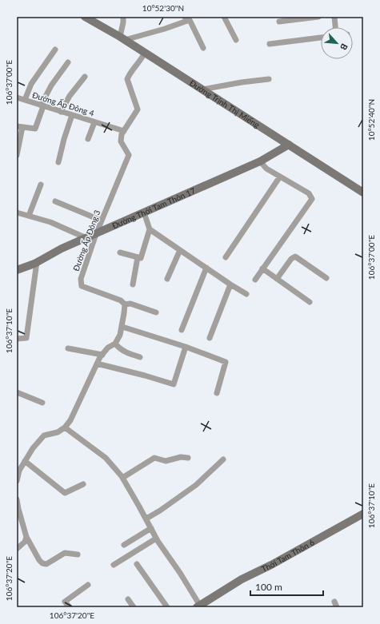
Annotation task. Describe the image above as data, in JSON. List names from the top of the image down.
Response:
{
  "streets": {
    "street": [
      "Đường Ấp Đông 4",
      "Đường Trịnh Thị Miếng",
      "Đường Thới Tam Thôn 17",
      "Đường Ấp Đông 3",
      "Thới Tam Thôn 6"
    ]
  },
  "crossings": [
    ["Đường Ấp Đông 4", "Đường Ấp Đông 3"],
    ["Đường Trịnh Thị Miếng", "Đường Thới Tam Thôn 17"],
    ["Đường Trịnh Thị Miếng", "Đường Ấp Đông 3"],
    ["Đường Thới Tam Thôn 17", "Đường Ấp Đông 3"]
  ],
  "scale_bar": "100 m",
  "north": "bottom right",
  "coordinates": [
    "10°52'30\"N",
    "106°37'00\"E",
    "10°52'40\"N",
    "106°37'10\"E",
    "106°37'20\"E"
  ]
}
